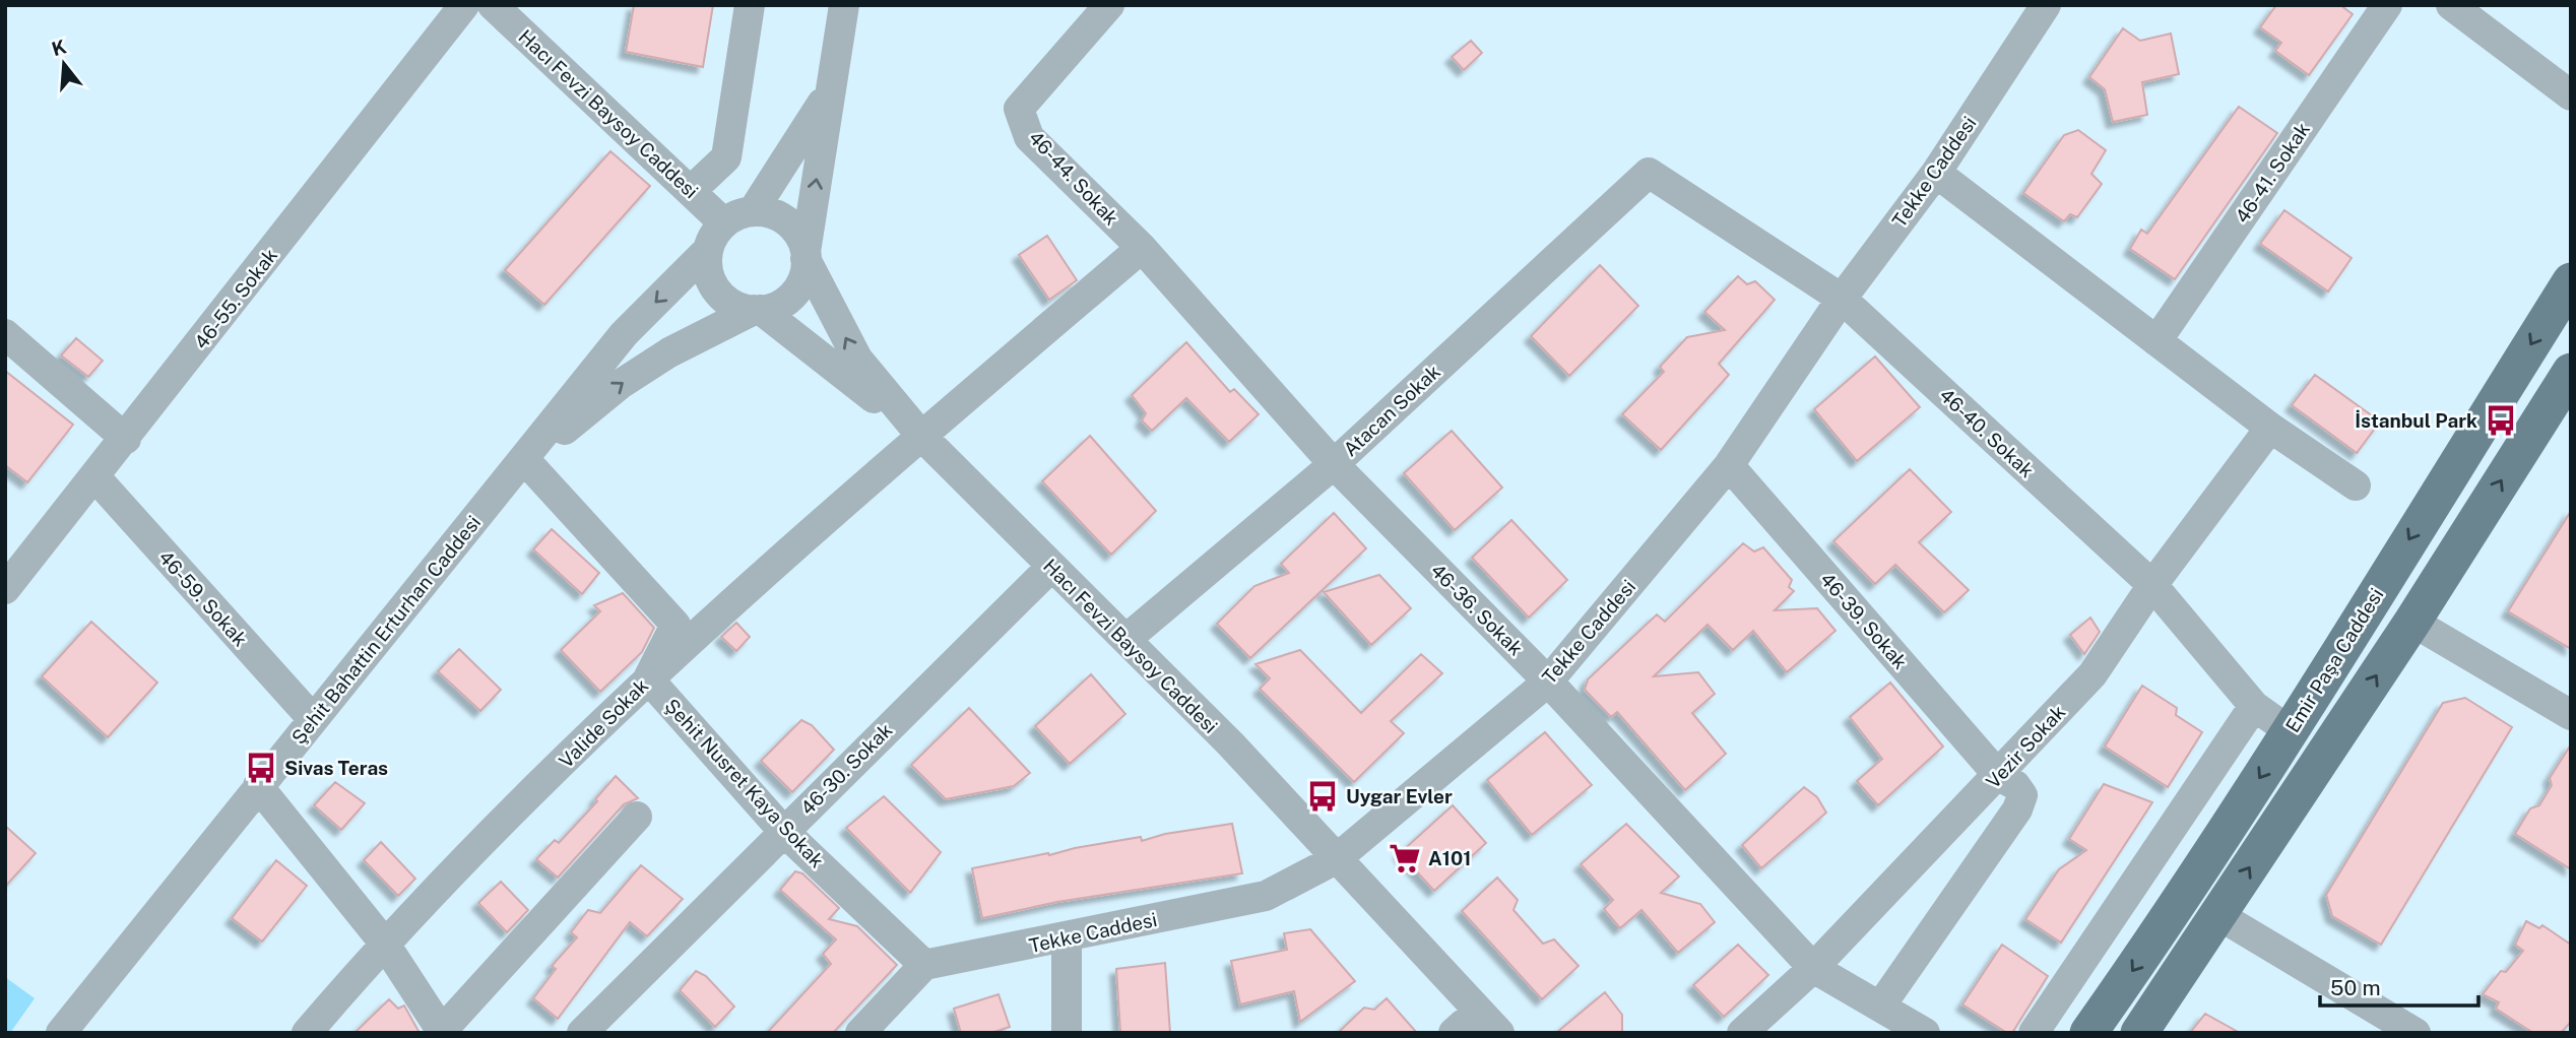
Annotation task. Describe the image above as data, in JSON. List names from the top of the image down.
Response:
{
  "streets": {
    "main road": ["Emir Paşa Caddesi"],
    "street": [
      "Hacı Fevzi Baysoy Caddesi",
      "Tekke Caddesi",
      "46-41. Sokak",
      "46-44. Sokak",
      "46-55. Sokak",
      "Atacan Sokak",
      "46-40. Sokak",
      "46-59. Sokak",
      "46-36. Sokak",
      "46-39. Sokak",
      "Şehit Bahattin Erturhan Caddesi",
      "Valide Sokak",
      "Vezir Sokak",
      "46-30. Sokak",
      "Şehit Nusret Kaya Sokak"
    ]
  },
  "crossings": [
    ["Hacı Fevzi Baysoy Caddesi", "Tekke Caddesi"],
    ["Hacı Fevzi Baysoy Caddesi", "Atacan Sokak"],
    ["Hacı Fevzi Baysoy Caddesi", "Şehit Bahattin Erturhan Caddesi"],
    ["Hacı Fevzi Baysoy Caddesi", "Valide Sokak"],
    ["Hacı Fevzi Baysoy Caddesi", "46-30. Sokak"],
    ["Tekke Caddesi", "46-40. Sokak"],
    ["Tekke Caddesi", "46-36. Sokak"],
    ["Tekke Caddesi", "46-39. Sokak"],
    ["Tekke Caddesi", "Şehit Nusret Kaya Sokak"],
    ["46-44. Sokak", "46-36. Sokak"],
    ["46-44. Sokak", "Valide Sokak"],
    ["46-55. Sokak", "46-59. Sokak"],
    ["Atacan Sokak", "46-40. Sokak"],
    ["Atacan Sokak", "46-36. Sokak"],
    ["46-40. Sokak", "Emir Paşa Caddesi"],
    ["46-40. Sokak", "Vezir Sokak"],
    ["46-59. Sokak", "Şehit Bahattin Erturhan Caddesi"],
    ["46-36. Sokak", "46-39. Sokak"],
    ["46-36. Sokak", "Valide Sokak"],
    ["46-36. Sokak", "Vezir Sokak"],
    ["46-39. Sokak", "Vezir Sokak"],
    ["Valide Sokak", "Şehit Nusret Kaya Sokak"],
    ["46-30. Sokak", "Şehit Nusret Kaya Sokak"]
  ],
  "places": {
    "bus stop": ["İstanbul Park", "Sivas Teras", "Uygar Evler"],
    "supermarket": ["A101"]
  },
  "scale_bar": "50 m",
  "north": "top"
}
